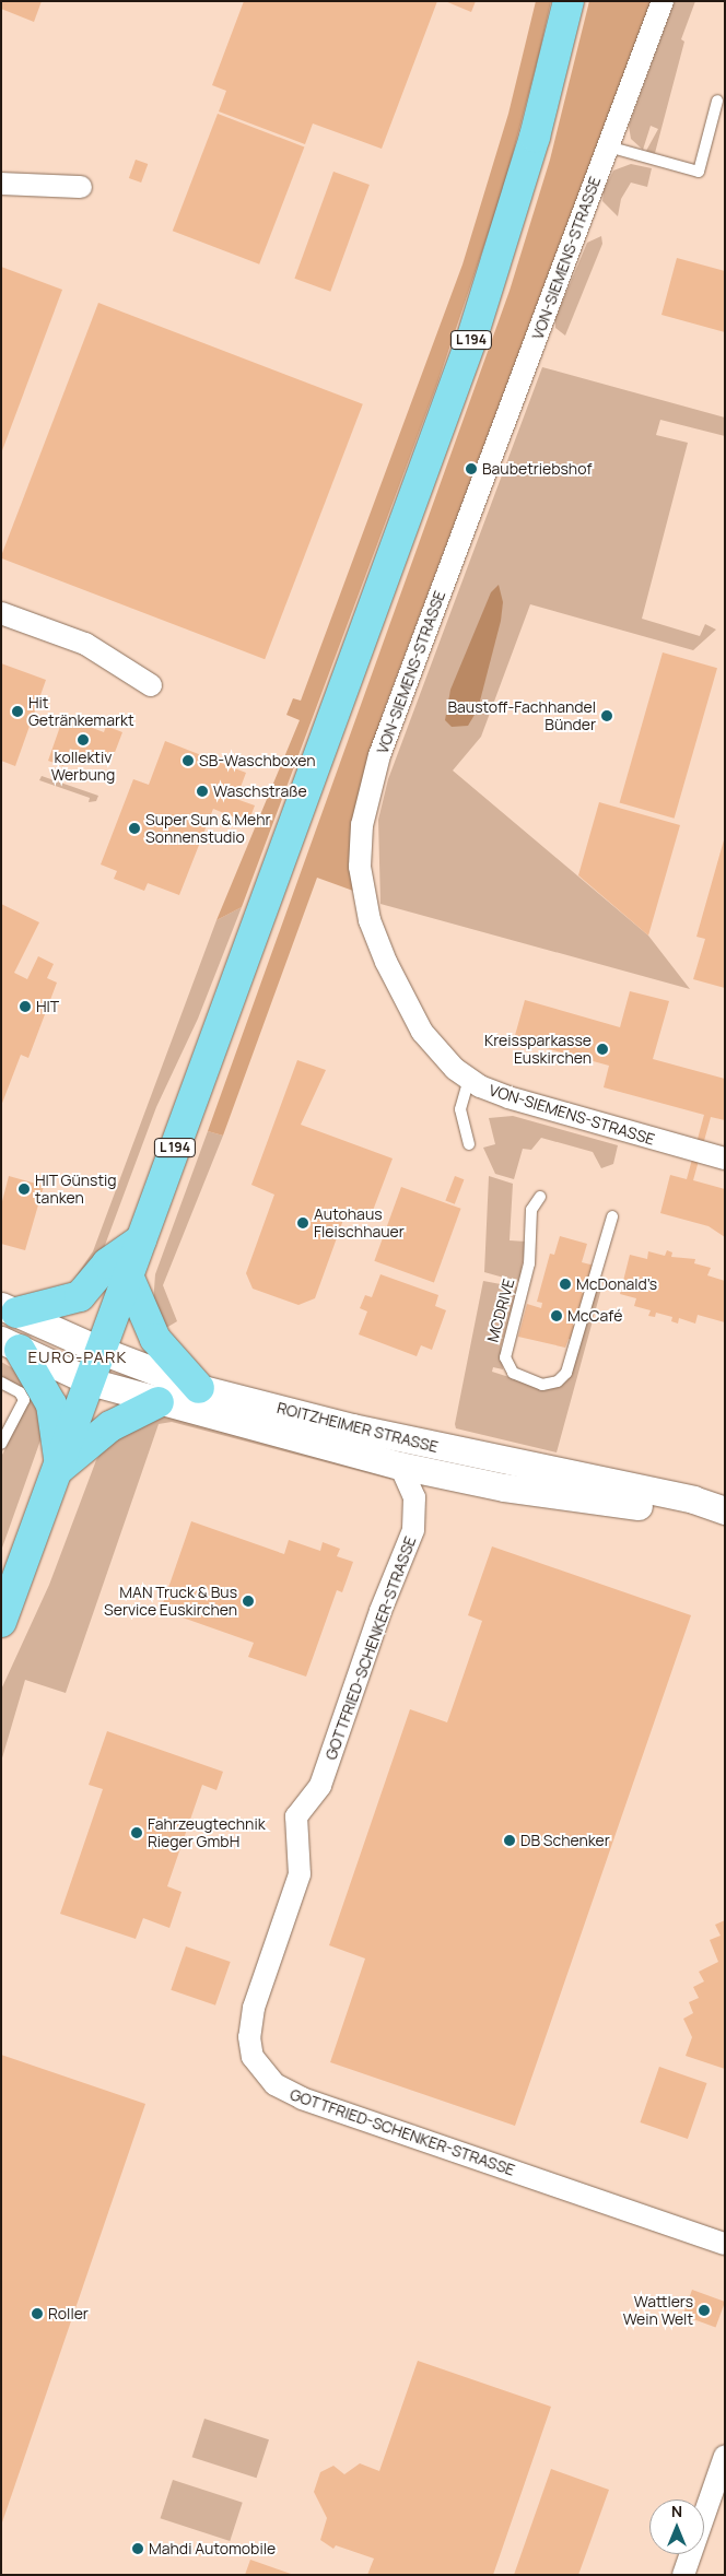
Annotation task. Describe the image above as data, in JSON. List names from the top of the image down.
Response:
{
  "streets": {
    "main road": ["L 194"],
    "street": ["VON-SIEMENS-STRASSE", "ROITZHEIMER STRASSE", "GOTTFRIED-SCHENKER-STRASSE"],
    "lane": ["MCDRIVE"]
  },
  "crossings": [
    ["L 194", "ROITZHEIMER STRASSE"],
    ["ROITZHEIMER STRASSE", "GOTTFRIED-SCHENKER-STRASSE"]
  ],
  "districts": ["EURO-PARK"],
  "places": [
    "Baubetriebshof",
    "Hit Getränkemarkt",
    "Baustoff-Fachhandel Bünder",
    "kollektiv Werbung",
    "SB-Waschboxen",
    "Waschstraße",
    "Super Sun & Mehr Sonnenstudio",
    "HIT",
    "Kreissparkasse Euskirchen",
    "HIT Günstig tanken",
    "Autohaus Fleischhauer",
    "McDonald’s",
    "McCafé",
    "MAN Truck & Bus Service Euskirchen",
    "Fahrzeugtechnik Rieger GmbH",
    "DB Schenker",
    "Wattlers Wein Welt",
    "Roller",
    "Mahdi Automobile"
  ],
  "north": "top"
}
